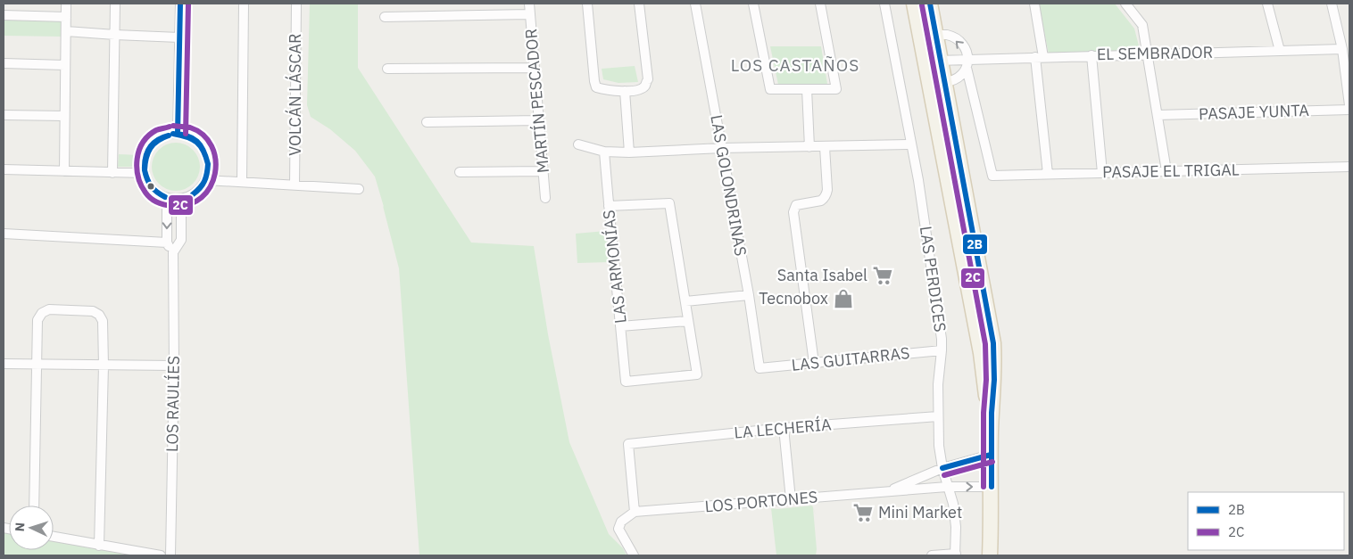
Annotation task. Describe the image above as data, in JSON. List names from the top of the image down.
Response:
{
  "streets": {
    "street": [
      "EL SEMBRADOR",
      "VOLCÁN LÁSCAR",
      "MARTÍN PESCADOR",
      "PASAJE YUNTA",
      "PASAJE EL TRIGAL",
      "LAS GOLONDRINAS",
      "LAS ARMONÍAS",
      "LAS PERDICES",
      "LAS GUITARRAS",
      "LOS RAULÍES",
      "LA LECHERÍA",
      "LOS PORTONES"
    ]
  },
  "crossings": [
    ["EL SEMBRADOR", "PASAJE EL TRIGAL"],
    ["LAS GOLONDRINAS", "LAS GUITARRAS"],
    ["LAS PERDICES", "LAS GUITARRAS"],
    ["LAS PERDICES", "LA LECHERÍA"],
    ["LAS PERDICES", "LOS PORTONES"],
    ["LA LECHERÍA", "LOS PORTONES"]
  ],
  "districts": ["LOS CASTAÑOS"],
  "places": {
    "supermarket": ["Santa Isabel", "Mini Market"],
    "shop": ["Tecnobox"]
  },
  "lines": ["transit line 2B", "transit line 2C"],
  "legend": ["2B", "2C"],
  "north": "left"
}
